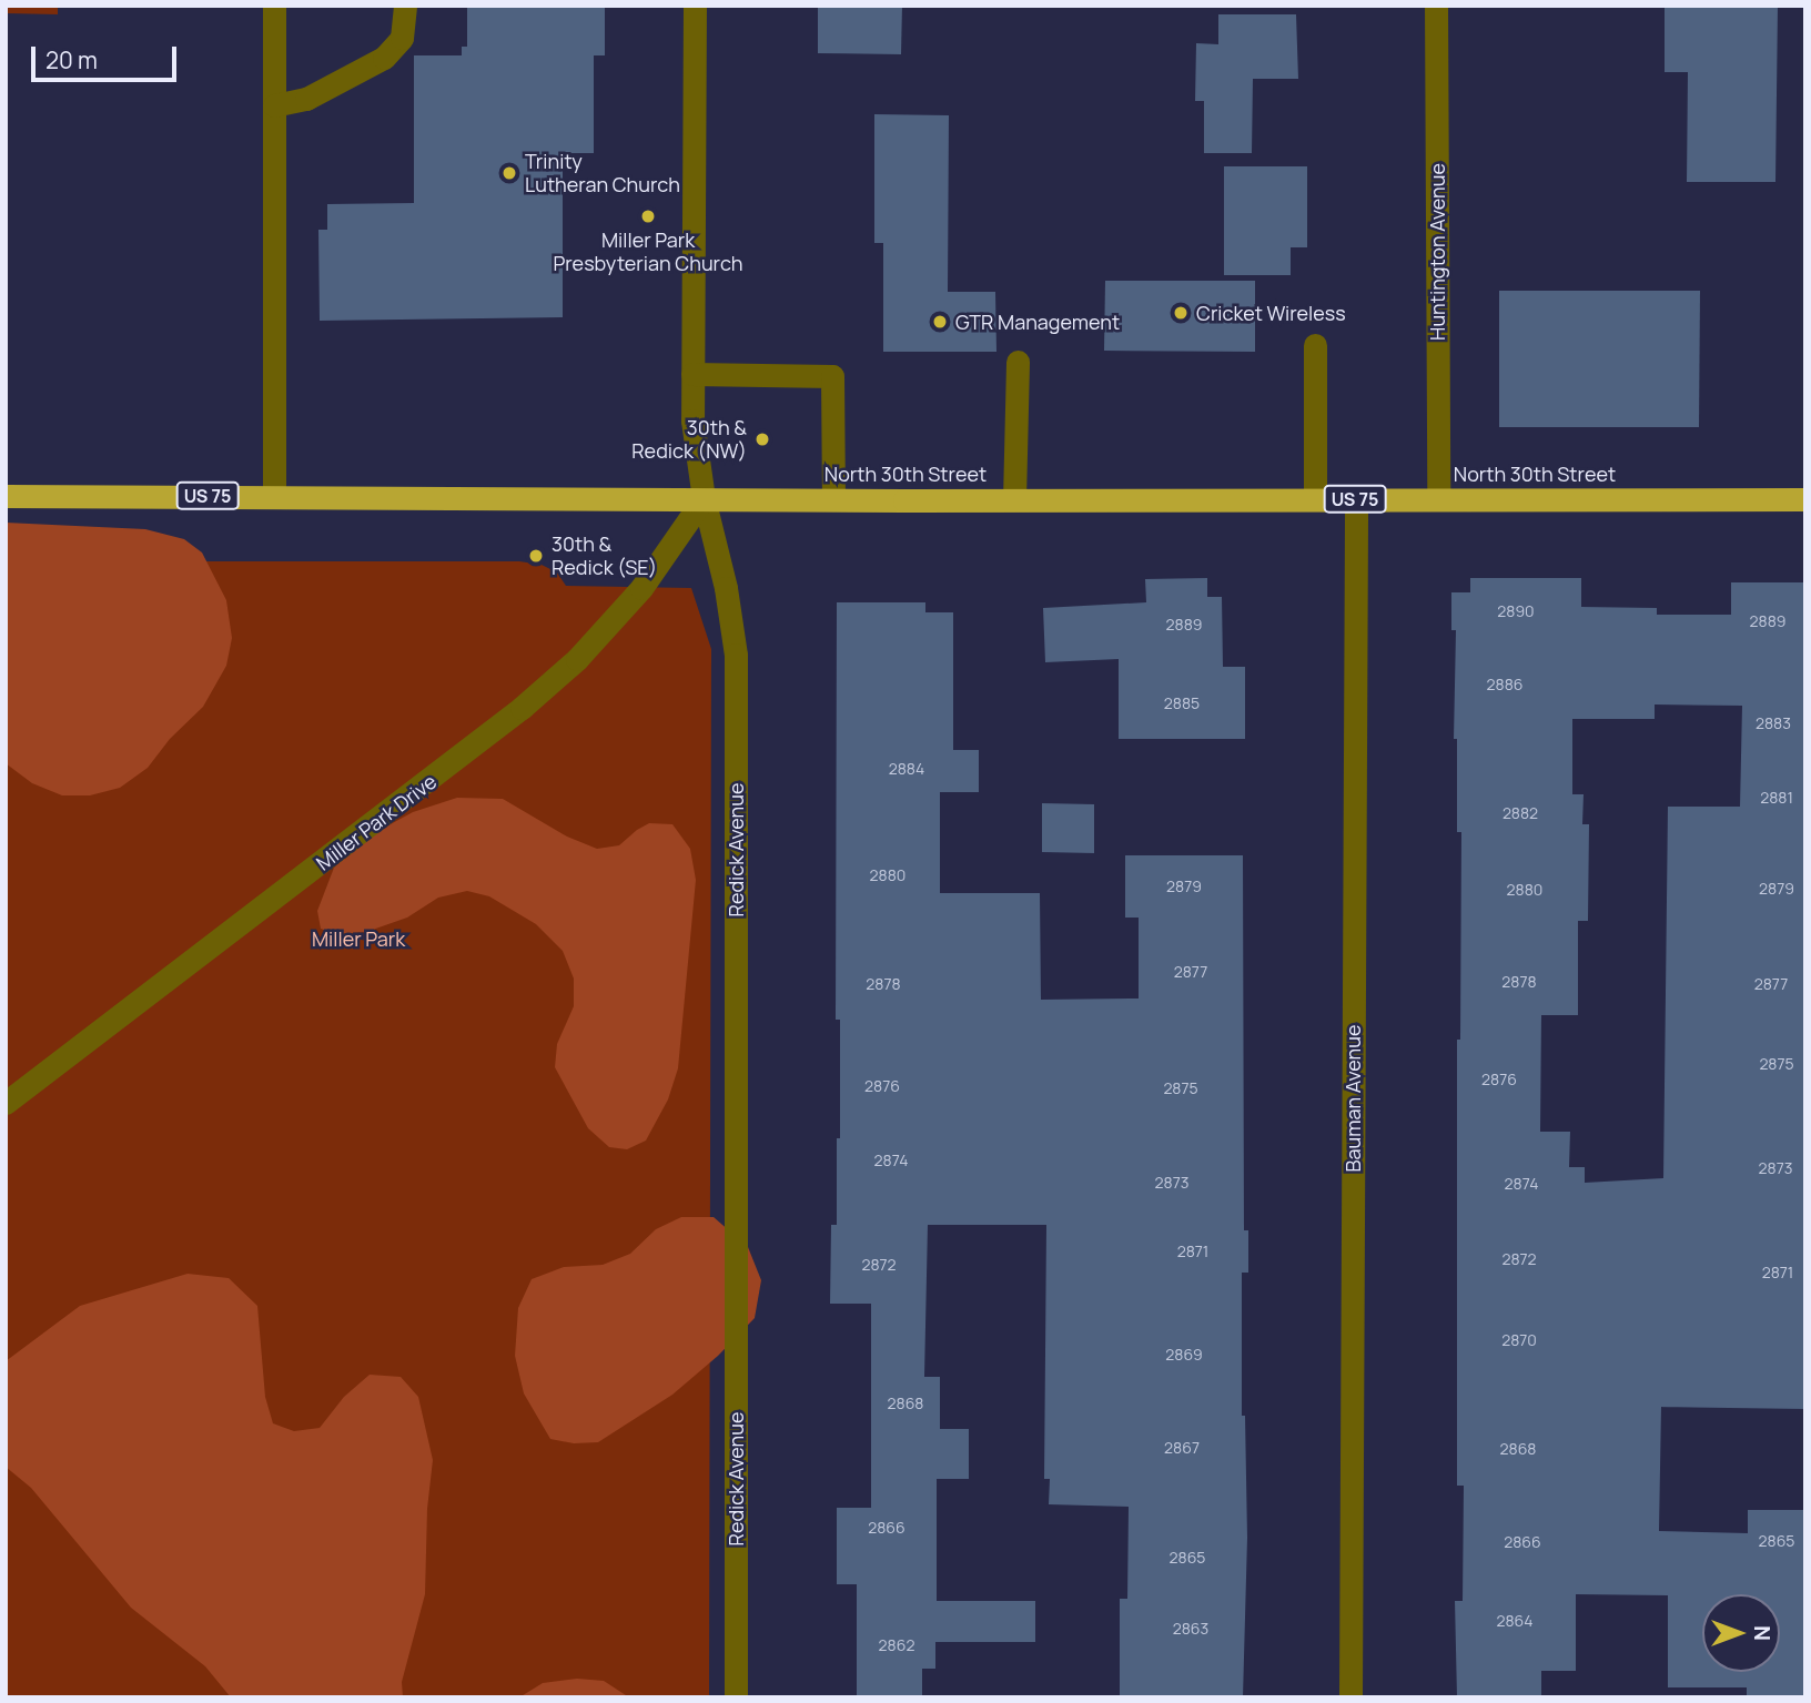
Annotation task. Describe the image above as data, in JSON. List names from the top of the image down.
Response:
{
  "streets": {
    "highway": ["North 30th Street", "US 75"],
    "street": [
      "Huntington Avenue",
      "Miller Park Drive",
      "Redick Avenue",
      "Bauman Avenue"
    ]
  },
  "crossings": [
    ["Huntington Avenue", "North 30th Street"],
    ["North 30th Street", "Miller Park Drive"],
    ["North 30th Street", "Redick Avenue"],
    ["North 30th Street", "Bauman Avenue"],
    ["Miller Park Drive", "Redick Avenue"]
  ],
  "parks": ["Miller Park"],
  "places": [
    "Trinity Lutheran Church",
    "Miller Park Presbyterian Church",
    "Cricket Wireless",
    "GTR Management",
    "30th & Redick (NW)",
    "30th & Redick (SE)"
  ],
  "house_numbers": [
    "2890",
    "2889",
    "2889",
    "2886",
    "2885",
    "2883",
    "2884",
    "2881",
    "2882",
    "2880",
    "2879",
    "2879",
    "2880",
    "2877",
    "2878",
    "2878",
    "2877",
    "2875",
    "2876",
    "2876",
    "2875",
    "2874",
    "2873",
    "2873",
    "2874",
    "2871",
    "2872",
    "2872",
    "2871",
    "2870",
    "2869",
    "2868",
    "2867",
    "2868",
    "2866",
    "2865",
    "2866",
    "2865",
    "2864",
    "2863",
    "2862"
  ],
  "scale_bar": "20 m",
  "north": "right"
}
